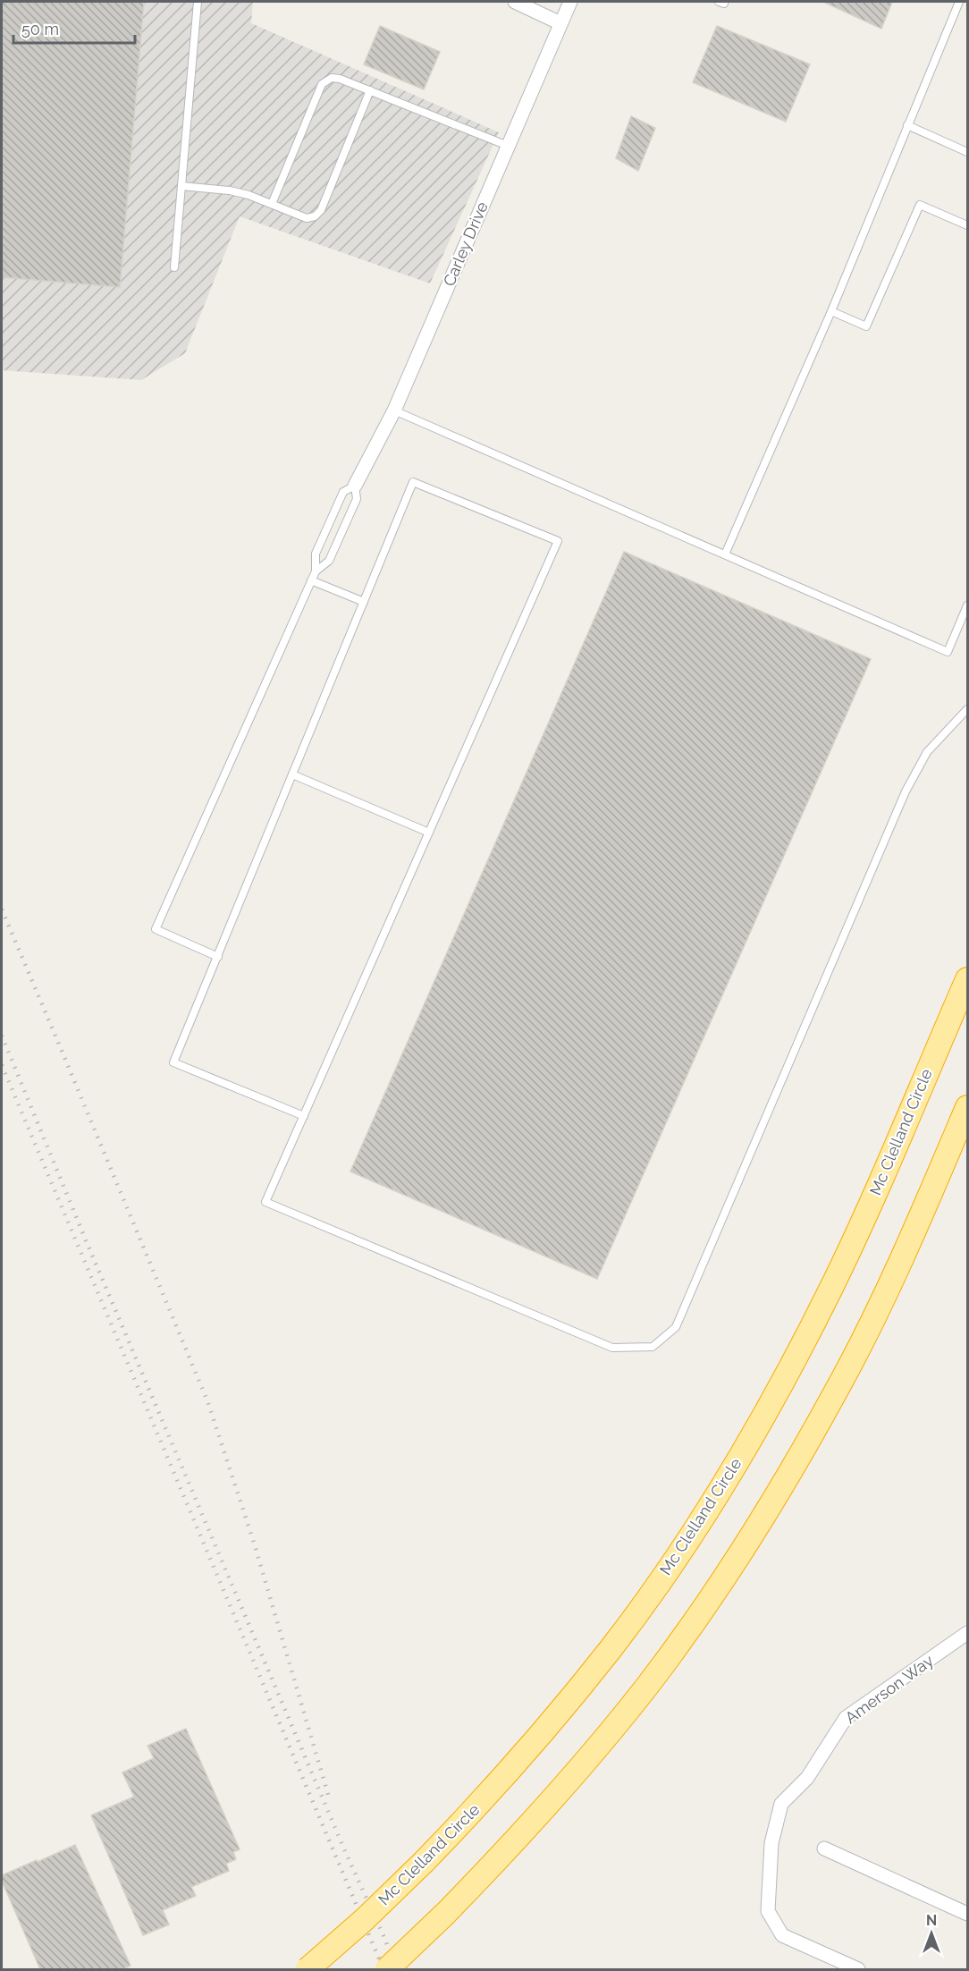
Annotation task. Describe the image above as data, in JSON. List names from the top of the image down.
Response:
{
  "streets": {
    "highway": ["Mc Clelland Circle"],
    "street": ["Carley Drive", "Amerson Way"]
  },
  "scale_bar": "50 m",
  "north": "top"
}
